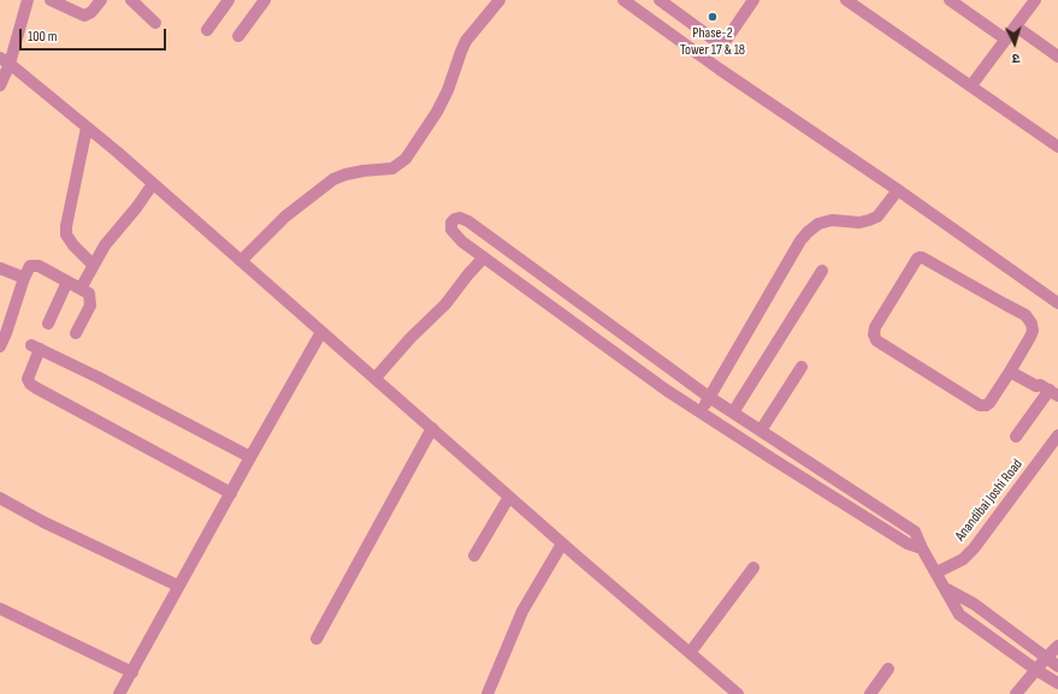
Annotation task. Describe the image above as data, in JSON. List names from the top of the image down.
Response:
{
  "streets": {
    "street": ["Anandibai Joshi Road"]
  },
  "places": ["Phase-2 Tower 17 & 18"],
  "scale_bar": "100 m",
  "north": "bottom"
}
